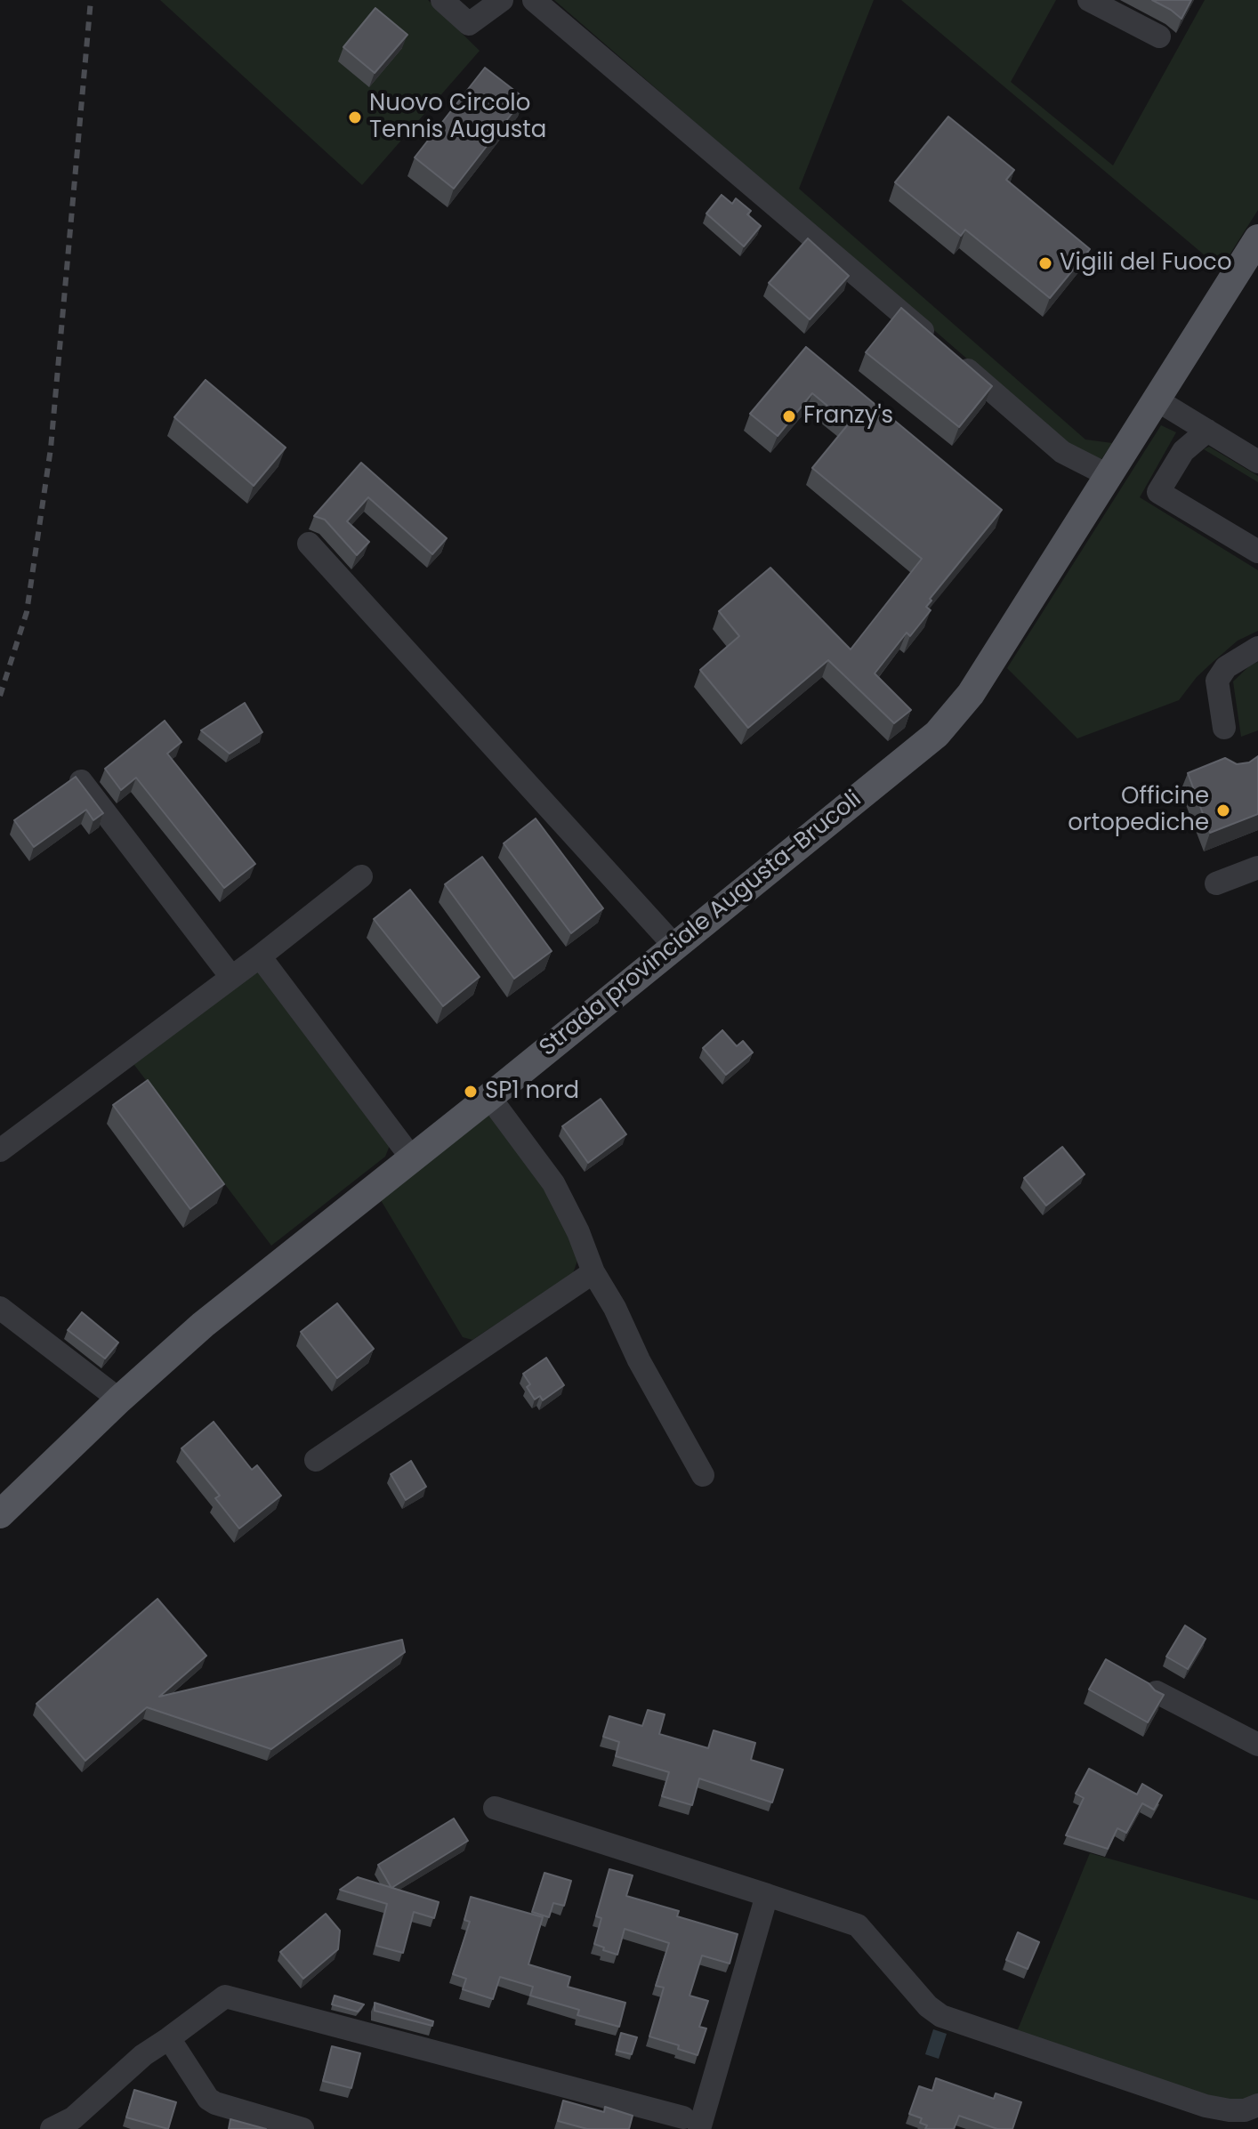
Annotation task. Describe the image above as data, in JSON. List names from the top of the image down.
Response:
{
  "streets": {
    "main road": ["Strada provinciale Augusta-Brucoli"]
  },
  "places": [
    "Nuovo Circolo Tennis Augusta",
    "Vigili del Fuoco",
    "Franzy's",
    "Officine ortopediche",
    "SP1 nord"
  ]
}
